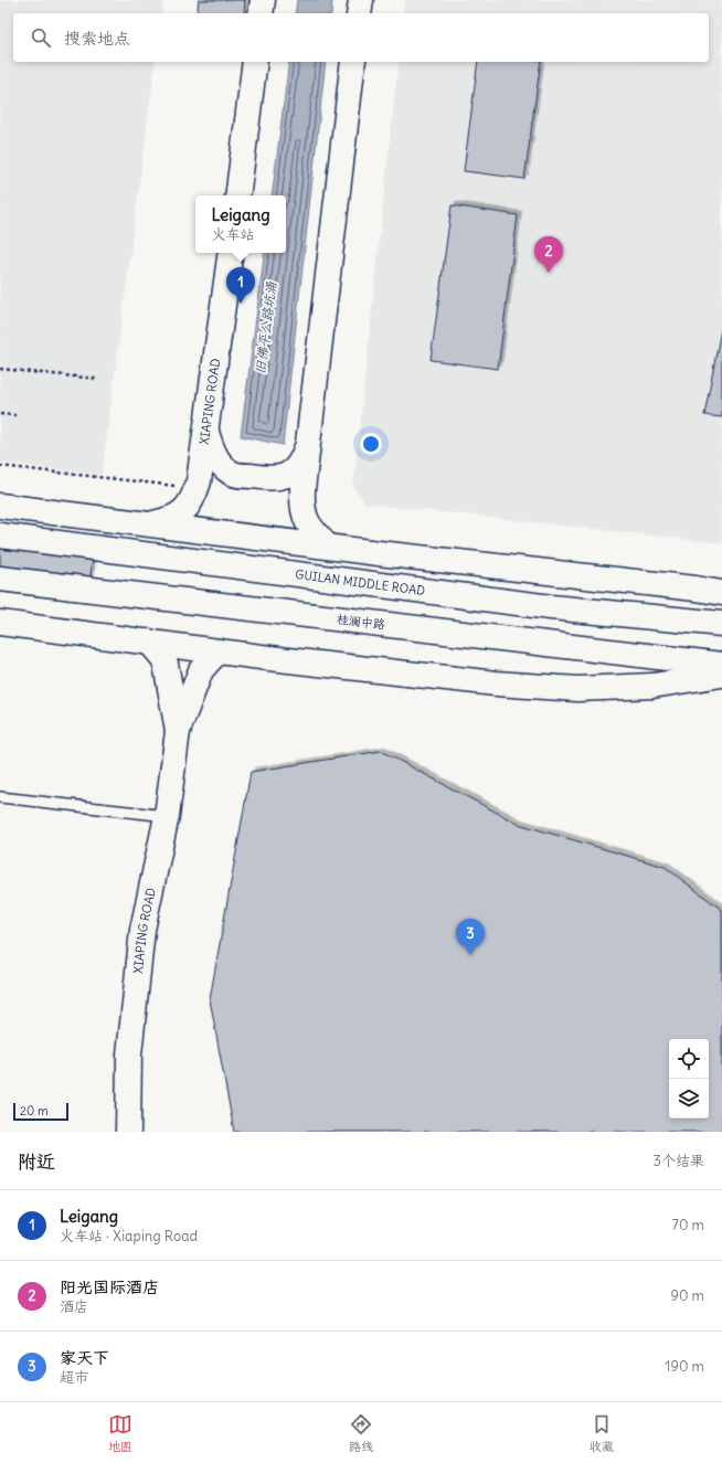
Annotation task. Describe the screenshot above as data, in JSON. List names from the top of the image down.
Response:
{
  "streets": {
    "main road": ["XIAPING ROAD", "GUILAN MIDDLE ROAD", "桂澜中路"]
  },
  "water": ["旧佛平公路坑涌"],
  "scale_bar": "20 m",
  "page": {
    "search": "搜索地点",
    "popup": ["Leigang", "火车站"],
    "pins": ["2", "1", "3"],
    "scale": "20 m",
    "heading": ["附近", "3个结果"],
    "list": [
      {
        "mark": "1",
        "name": "Leigang",
        "note": "火车站 · Xiaping Road",
        "value": "70 m"
      },
      {
        "mark": "2",
        "name": "阳光国际酒店",
        "note": "酒店",
        "value": "90 m"
      },
      {
        "mark": "3",
        "name": "家天下",
        "note": "超市",
        "value": "190 m"
      }
    ],
    "nav": ["地图", "路线", "收藏"]
  }
}
